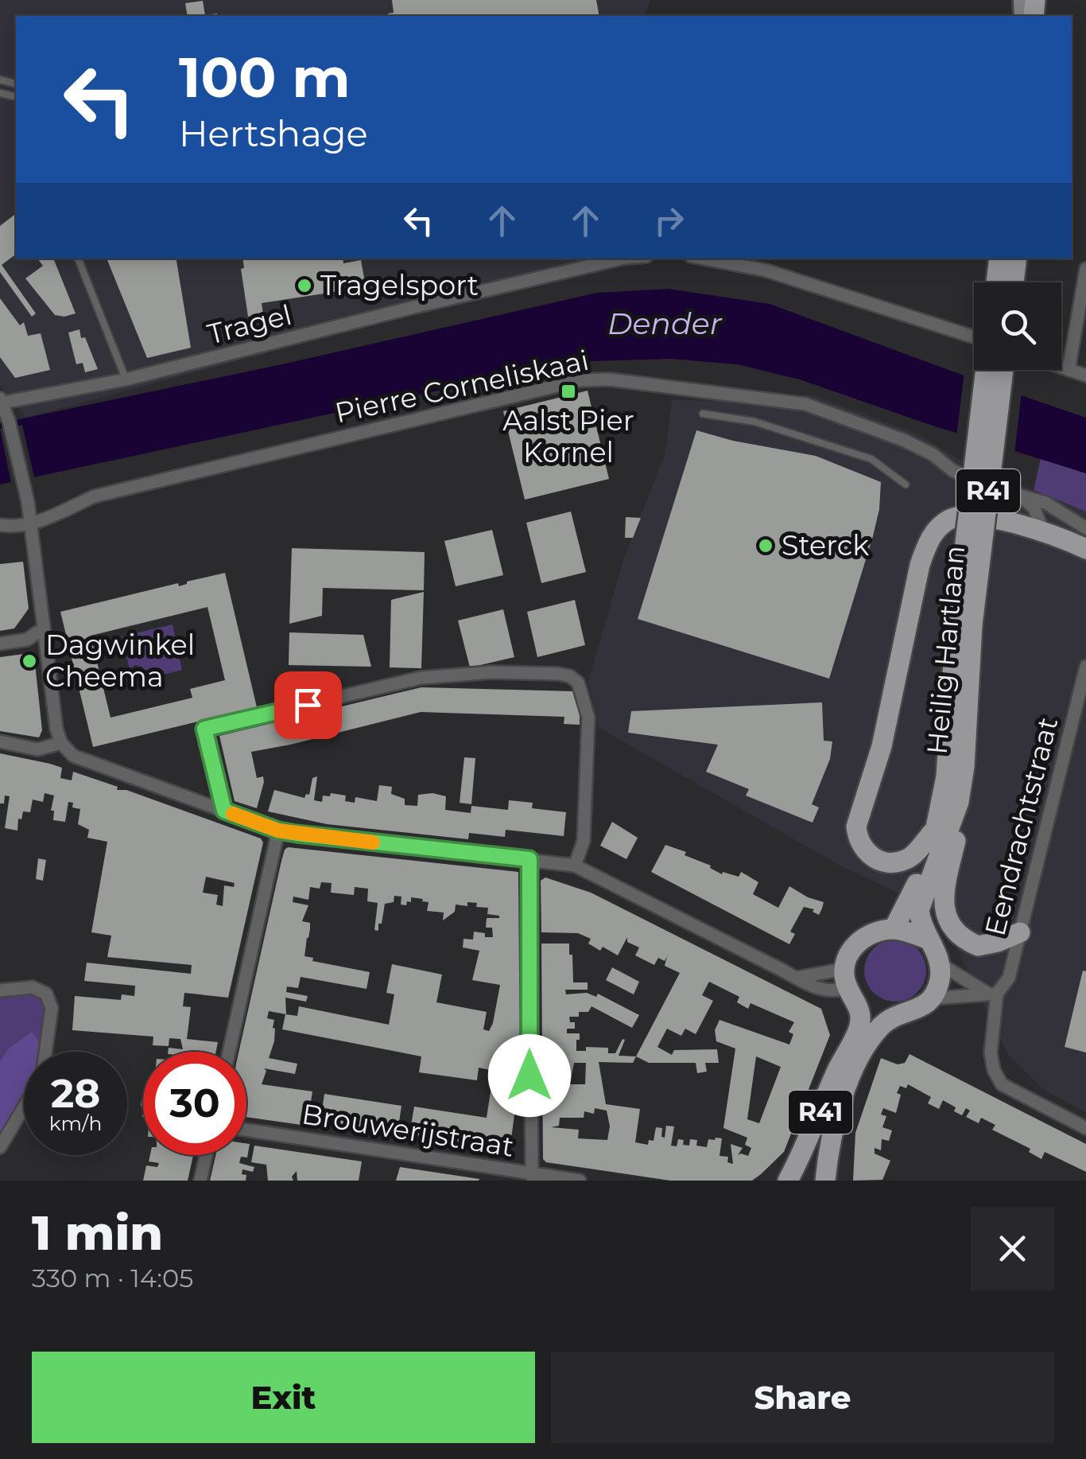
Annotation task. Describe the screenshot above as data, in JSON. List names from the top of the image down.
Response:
{
  "streets": {
    "main road": ["R41", "Heilig Hartlaan"],
    "street": [
      "Tragel",
      "Pierre Corneliskaai",
      "Eendrachtstraat",
      "Brouwerijstraat"
    ]
  },
  "water": ["Dender"],
  "places": {
    "other": ["Tragelsport", "Sterck", "Dagwinkel Cheema"],
    "transit": ["Aalst Pier Kornel"]
  },
  "page": {
    "turn": ["100 m", "Hertshage"],
    "speed": "28 km/h",
    "limit": "30",
    "heading": ["1 min", "330 m · 14:05"],
    "buttons": ["Exit", "Share"]
  }
}
